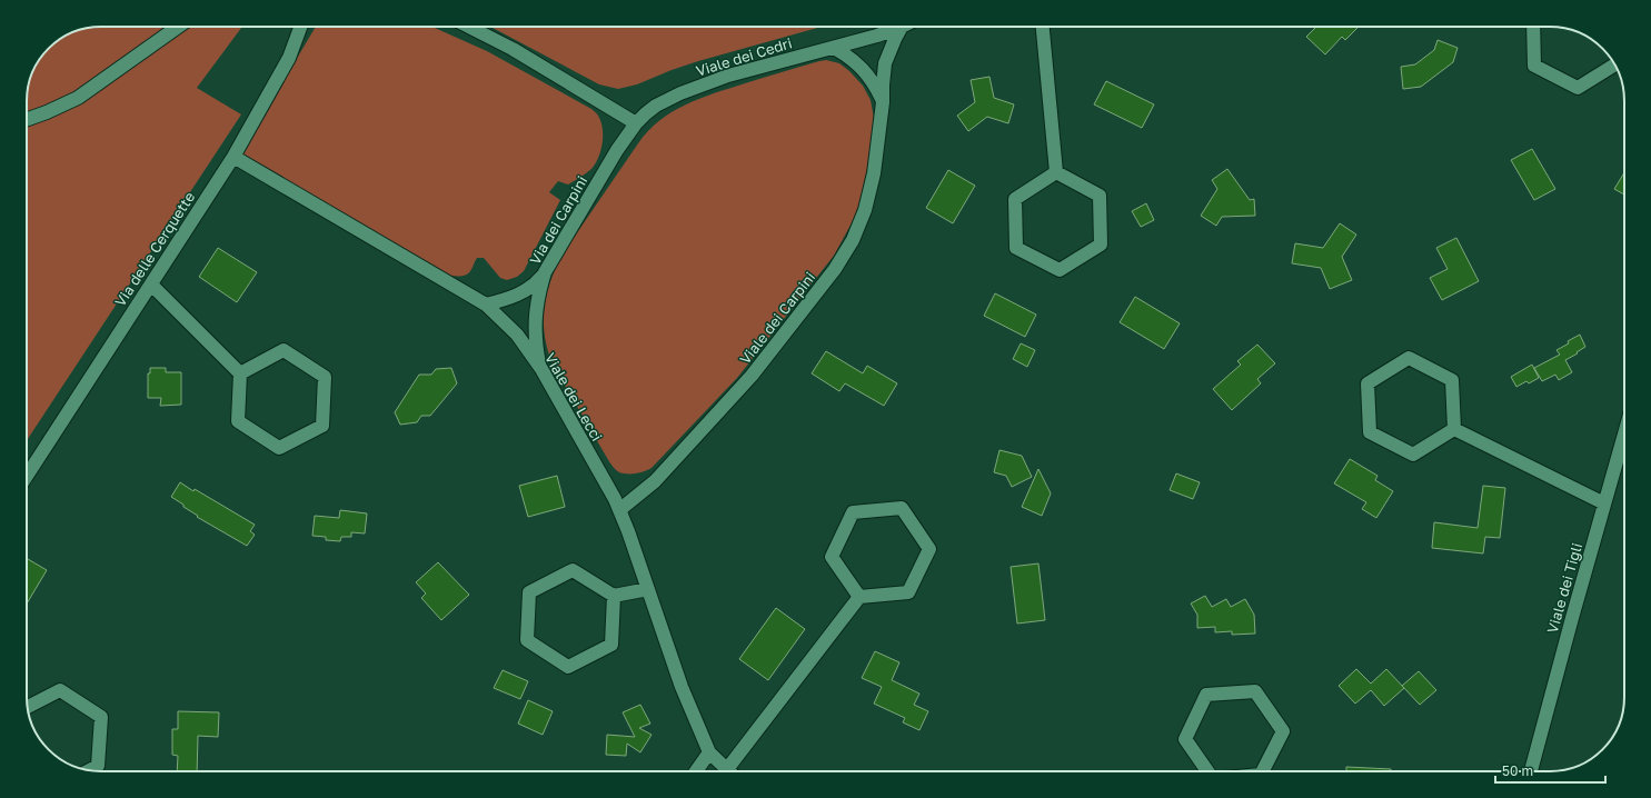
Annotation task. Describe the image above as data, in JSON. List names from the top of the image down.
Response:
{
  "streets": {
    "street": [
      "Viale dei Cedri",
      "Via dei Carpini",
      "Via delle Cerquette",
      "Viale dei Carpini",
      "Viale dei Lecci",
      "Viale dei Tigli"
    ]
  },
  "crossings": [
    ["Viale dei Cedri", "Via dei Carpini"],
    ["Viale dei Cedri", "Viale dei Carpini"],
    ["Via dei Carpini", "Viale dei Lecci"],
    ["Via delle Cerquette", "Viale dei Lecci"],
    ["Viale dei Carpini", "Viale dei Lecci"]
  ],
  "scale_bar": "50 m"
}
